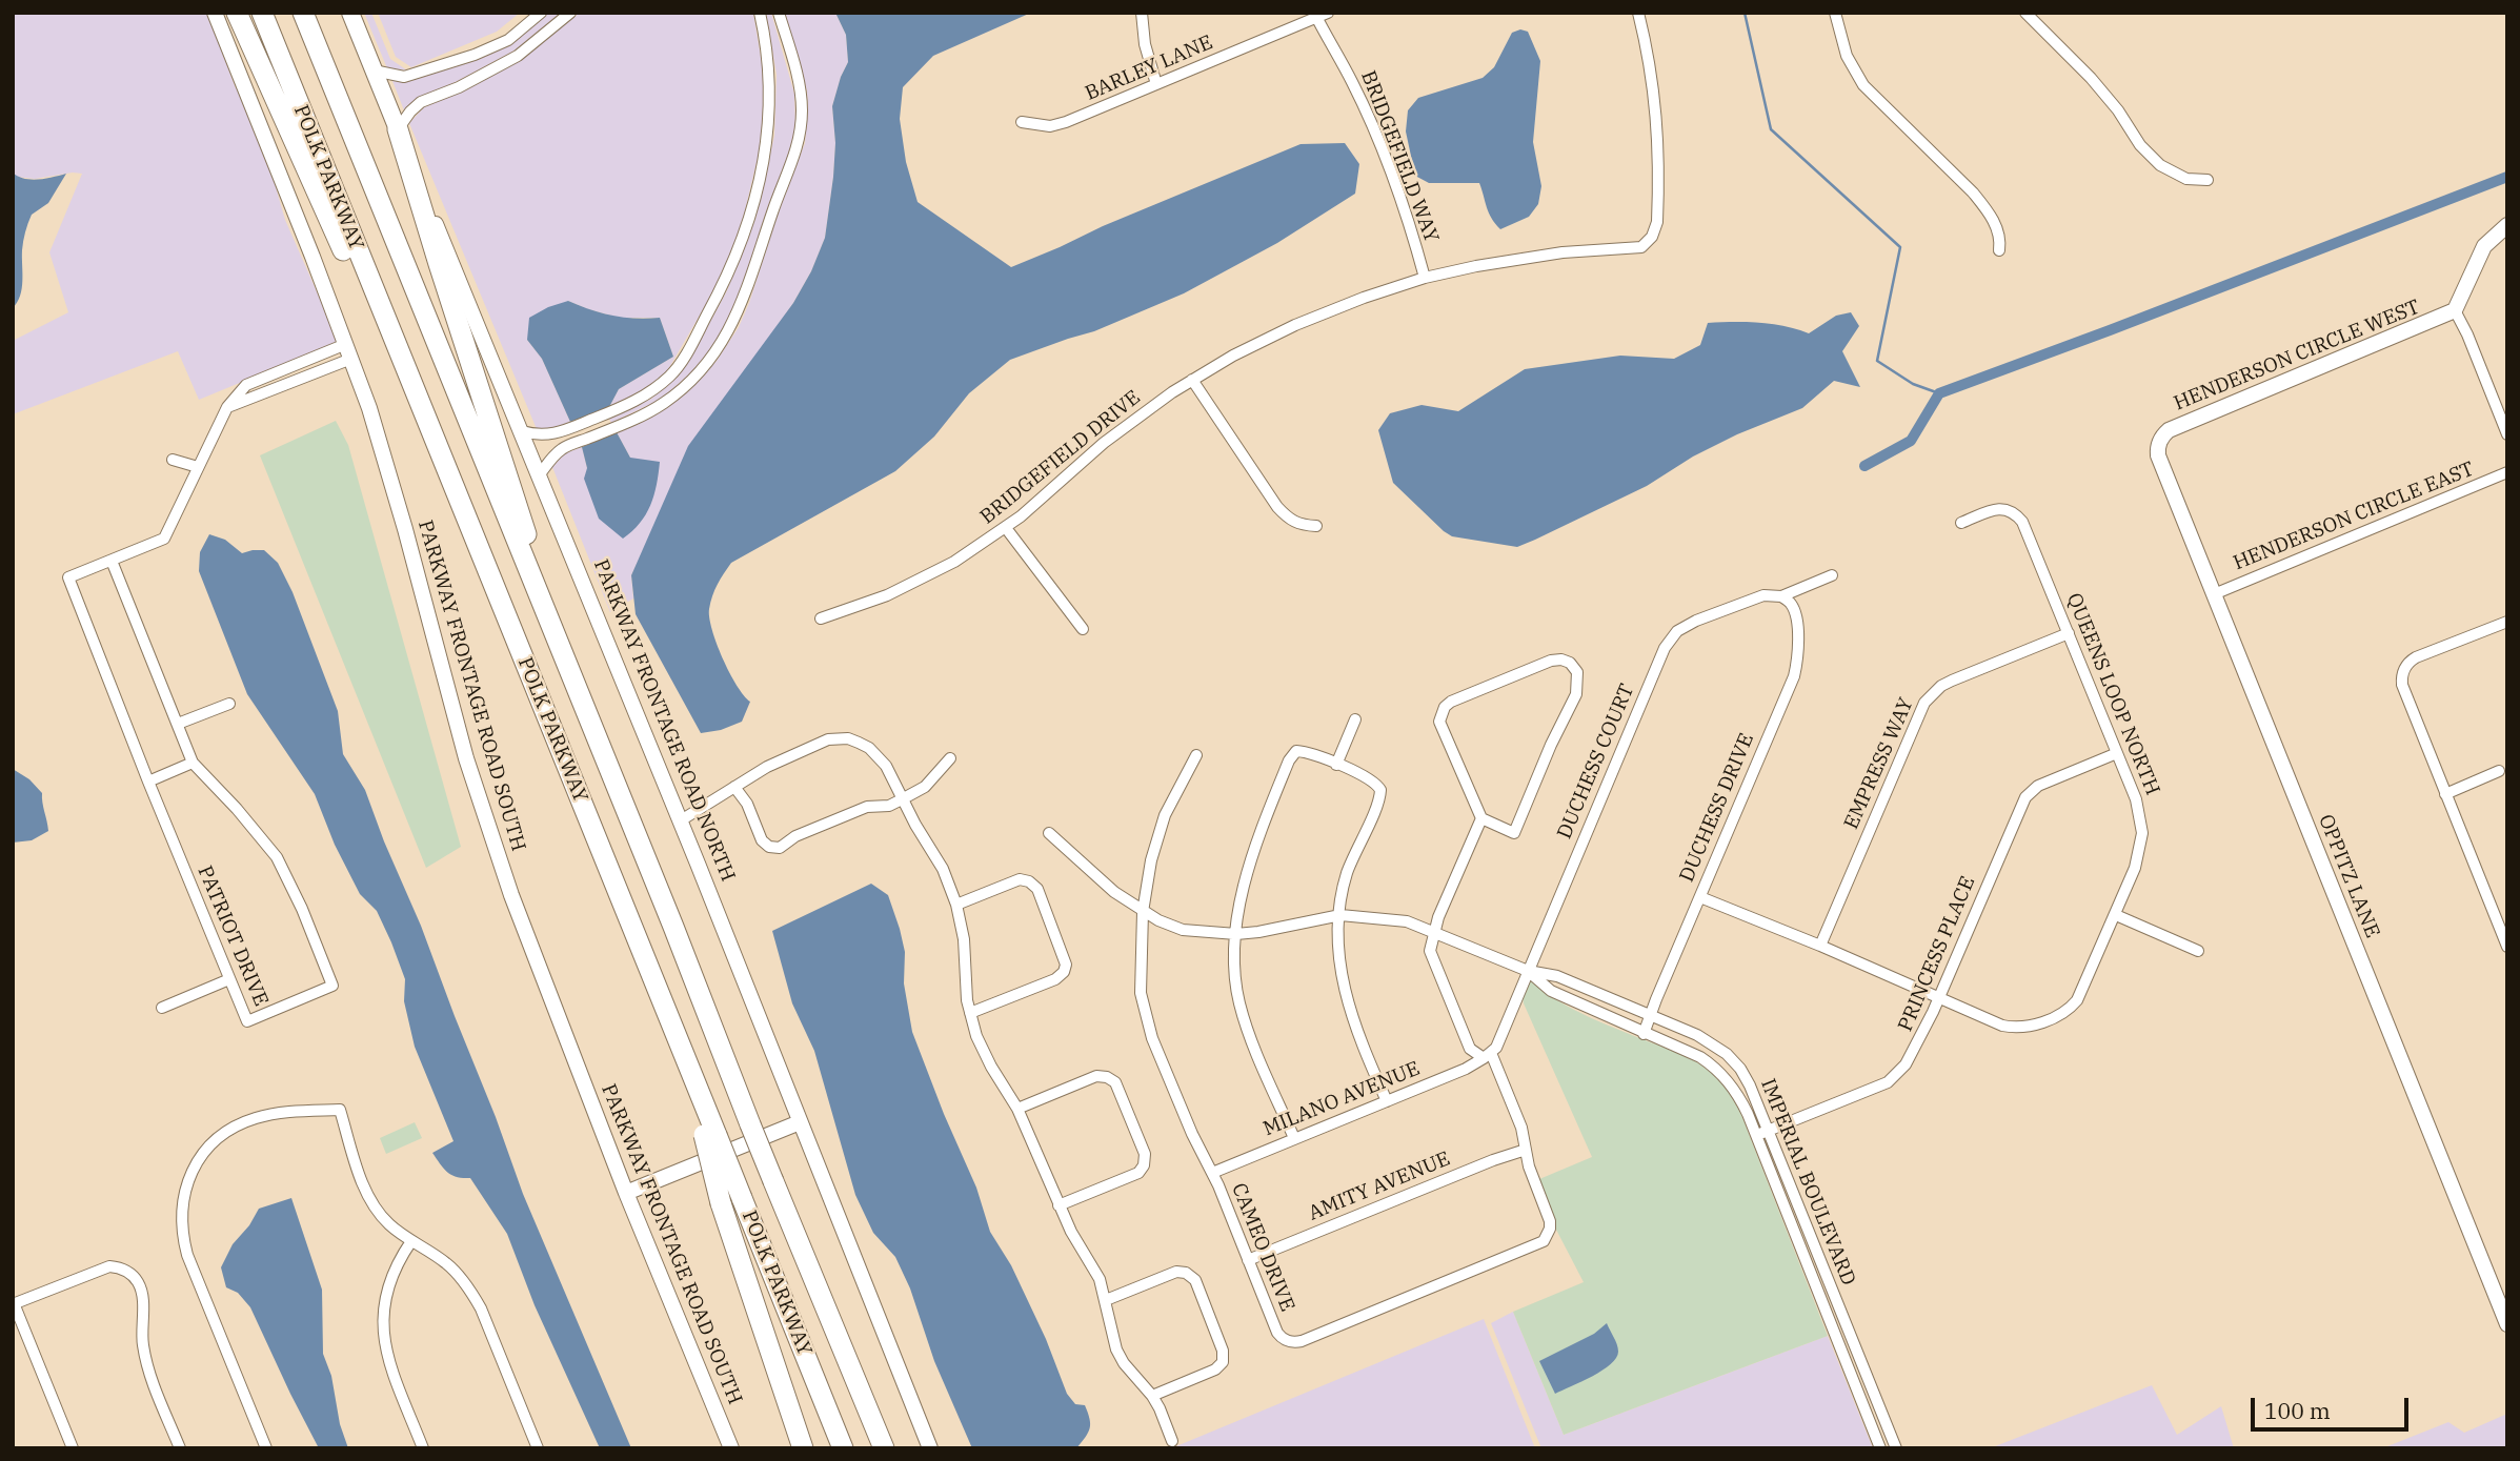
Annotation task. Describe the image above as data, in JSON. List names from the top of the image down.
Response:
{
  "streets": {
    "highway": ["POLK PARKWAY"],
    "main road": [
      "HENDERSON CIRCLE WEST",
      "PARKWAY FRONTAGE ROAD SOUTH",
      "PARKWAY FRONTAGE ROAD NORTH",
      "OPPITZ LANE"
    ],
    "street": [
      "BARLEY LANE",
      "BRIDGEFIELD WAY",
      "BRIDGEFIELD DRIVE",
      "HENDERSON CIRCLE EAST",
      "QUEENS LOOP NORTH",
      "DUCHESS COURT",
      "EMPRESS WAY",
      "DUCHESS DRIVE",
      "PATRIOT DRIVE",
      "PRINCESS PLACE",
      "MILANO AVENUE",
      "IMPERIAL BOULEVARD",
      "AMITY AVENUE",
      "CAMEO DRIVE"
    ]
  },
  "crossings": [
    ["BARLEY LANE", "BRIDGEFIELD WAY"],
    ["BRIDGEFIELD WAY", "BRIDGEFIELD DRIVE"],
    ["HENDERSON CIRCLE WEST", "OPPITZ LANE"],
    ["HENDERSON CIRCLE EAST", "OPPITZ LANE"],
    ["PARKWAY FRONTAGE ROAD SOUTH", "PATRIOT DRIVE"],
    ["QUEENS LOOP NORTH", "EMPRESS WAY"],
    ["QUEENS LOOP NORTH", "DUCHESS DRIVE"],
    ["QUEENS LOOP NORTH", "PRINCESS PLACE"],
    ["DUCHESS COURT", "DUCHESS DRIVE"],
    ["DUCHESS COURT", "MILANO AVENUE"],
    ["DUCHESS COURT", "IMPERIAL BOULEVARD"],
    ["DUCHESS COURT", "CAMEO DRIVE"],
    ["DUCHESS DRIVE", "IMPERIAL BOULEVARD"],
    ["PRINCESS PLACE", "IMPERIAL BOULEVARD"],
    ["MILANO AVENUE", "CAMEO DRIVE"],
    ["IMPERIAL BOULEVARD", "CAMEO DRIVE"],
    ["AMITY AVENUE", "CAMEO DRIVE"]
  ],
  "scale_bar": "100 m"
}
